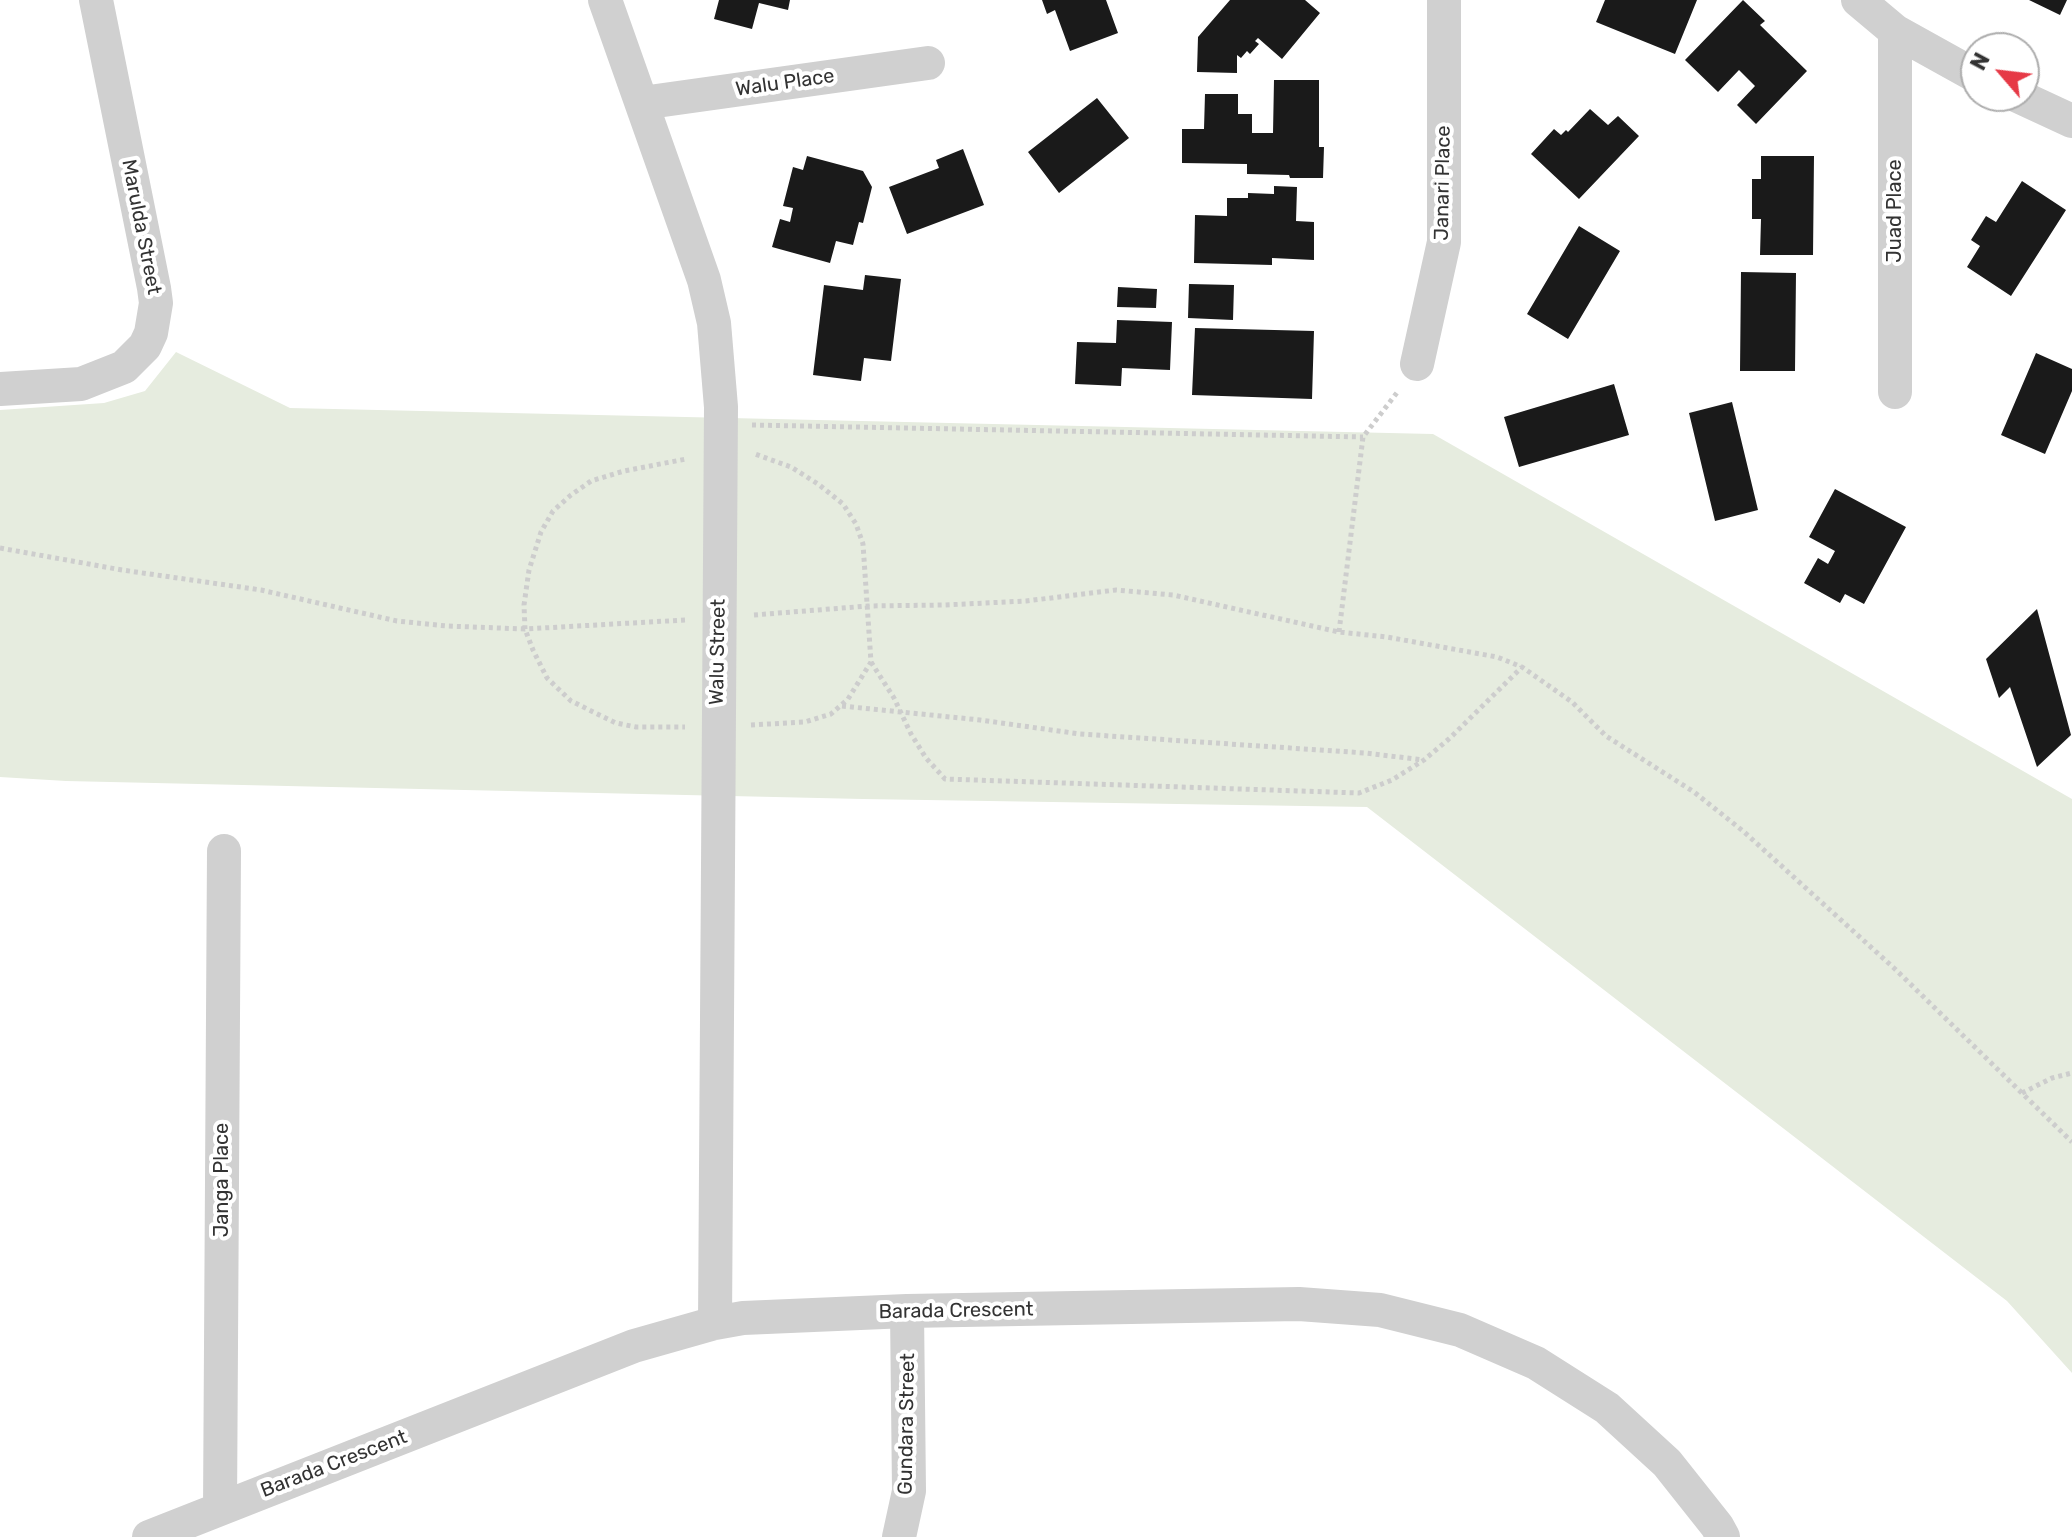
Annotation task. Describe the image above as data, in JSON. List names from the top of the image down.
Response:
{
  "streets": {
    "street": [
      "Walu Place",
      "Janari Place",
      "Juad Place",
      "Marulda Street",
      "Walu Street",
      "Janga Place",
      "Barada Crescent",
      "Gundara Street"
    ]
  },
  "crossings": [
    ["Walu Place", "Walu Street"],
    ["Walu Street", "Barada Crescent"],
    ["Janga Place", "Barada Crescent"],
    ["Barada Crescent", "Gundara Street"]
  ],
  "north": "top left"
}
